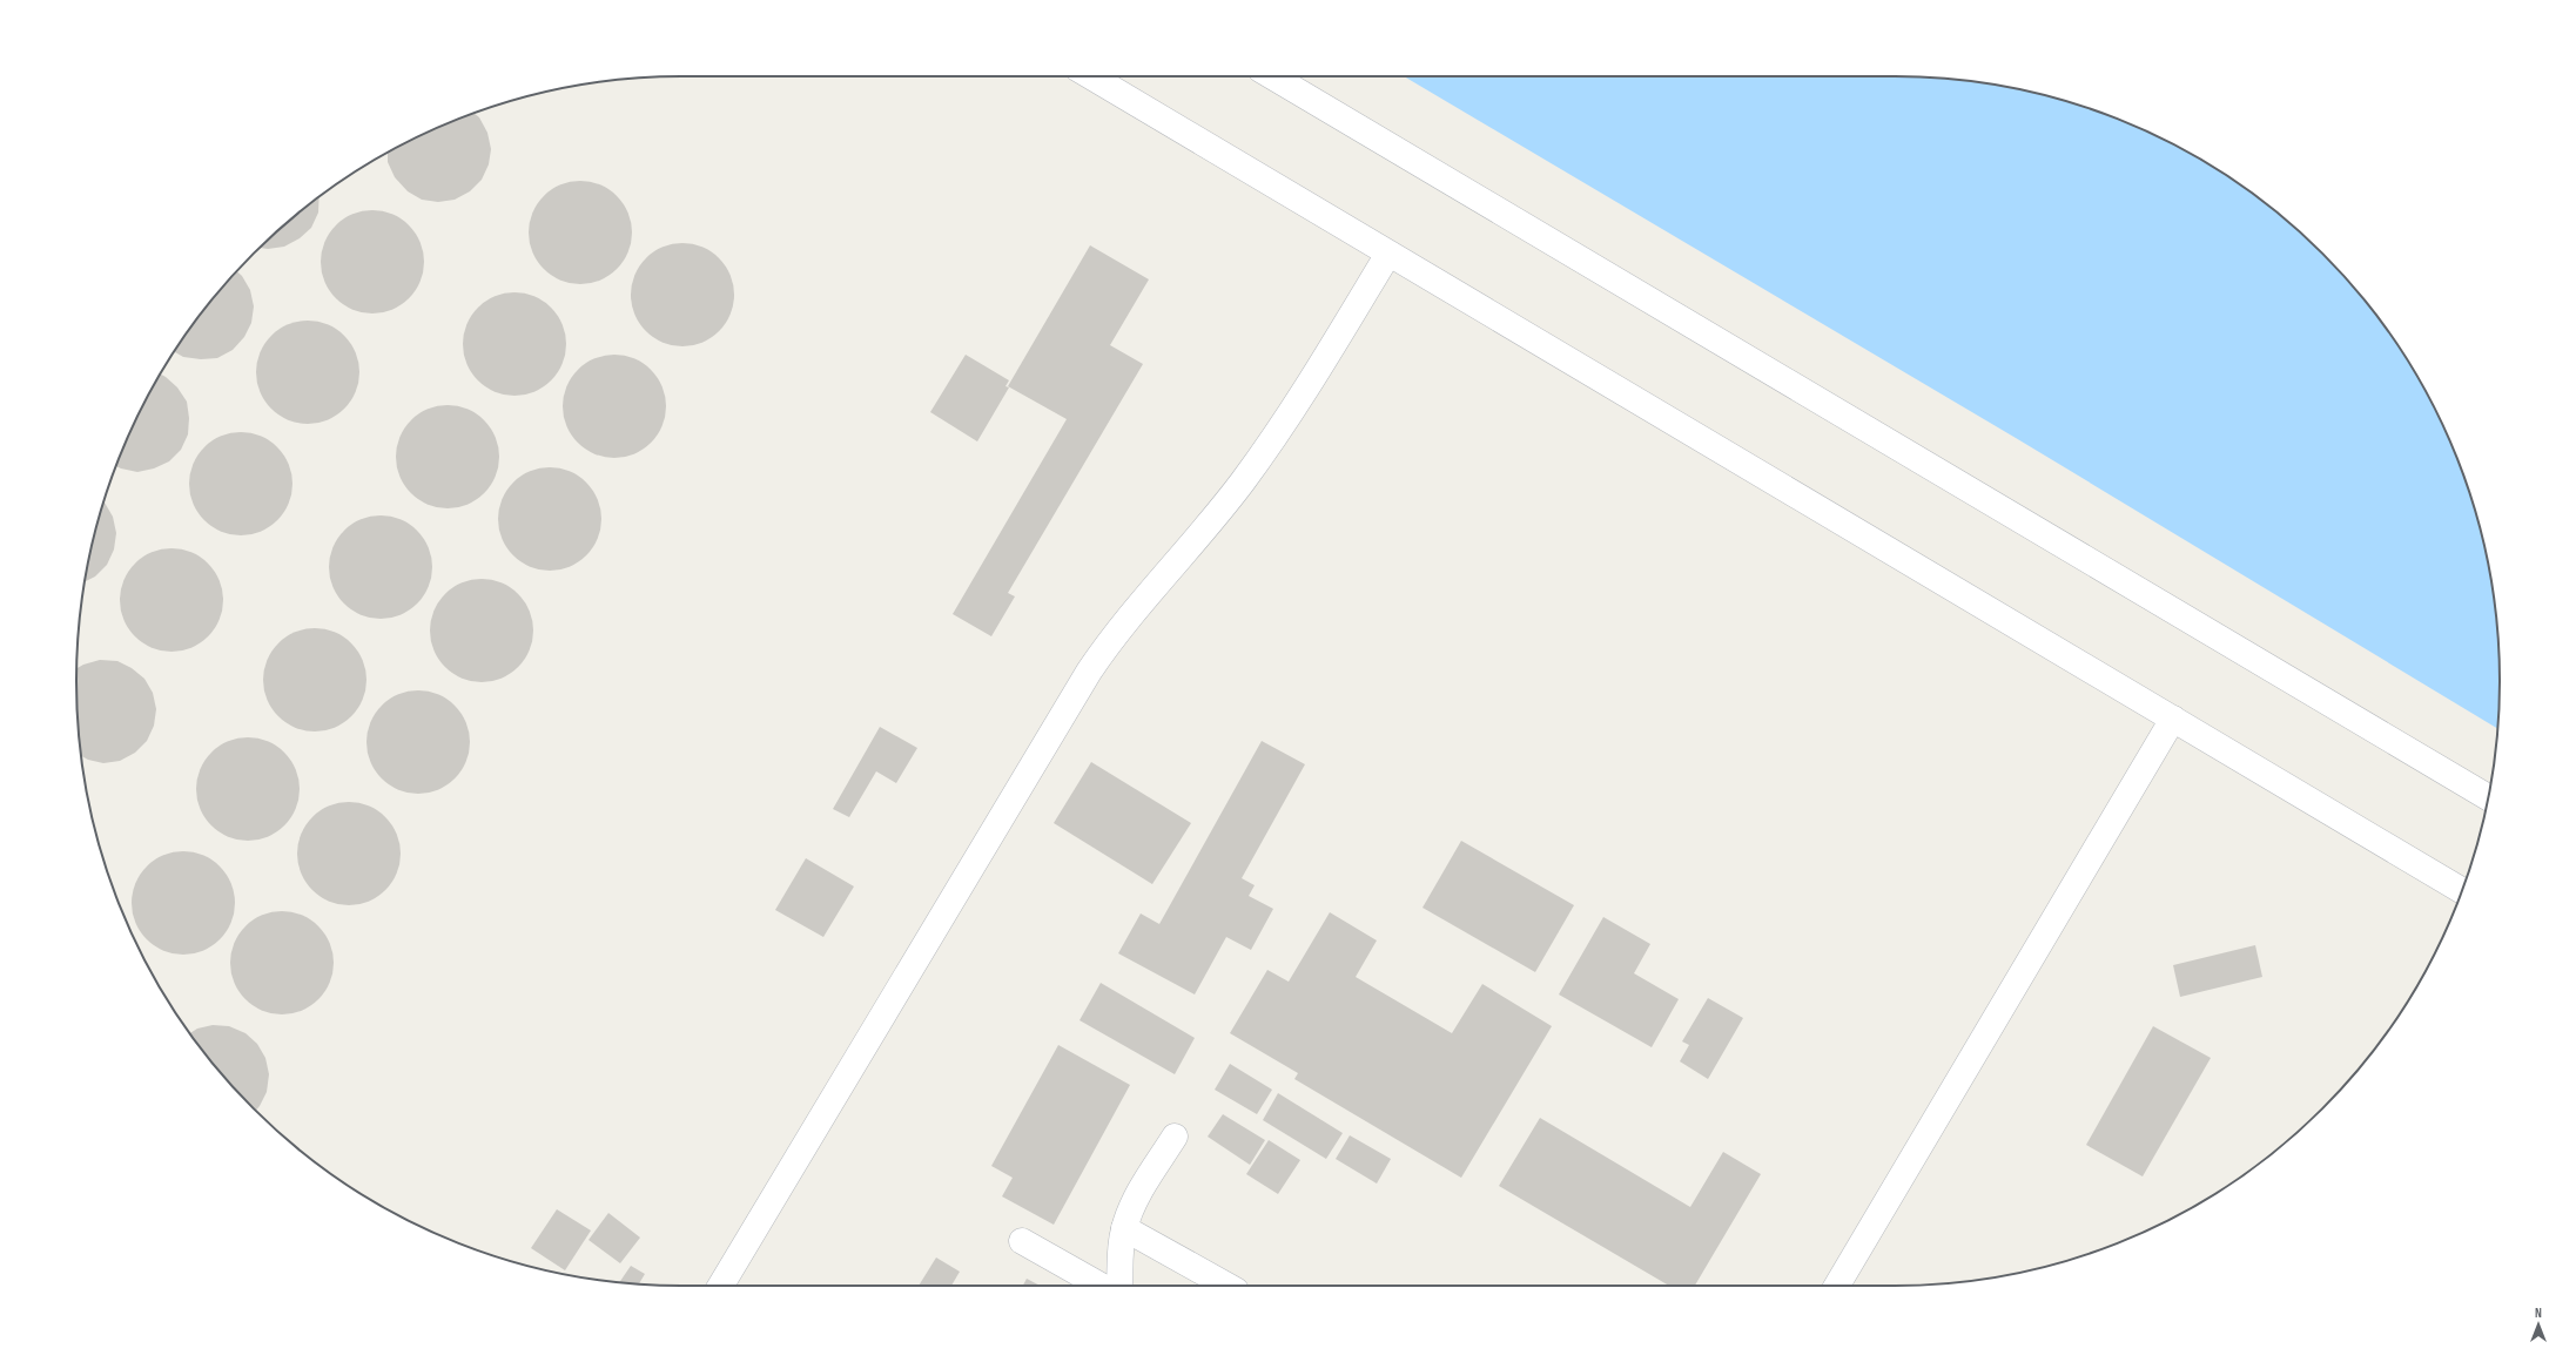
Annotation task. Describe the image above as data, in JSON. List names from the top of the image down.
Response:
{
  "north": "top"
}
